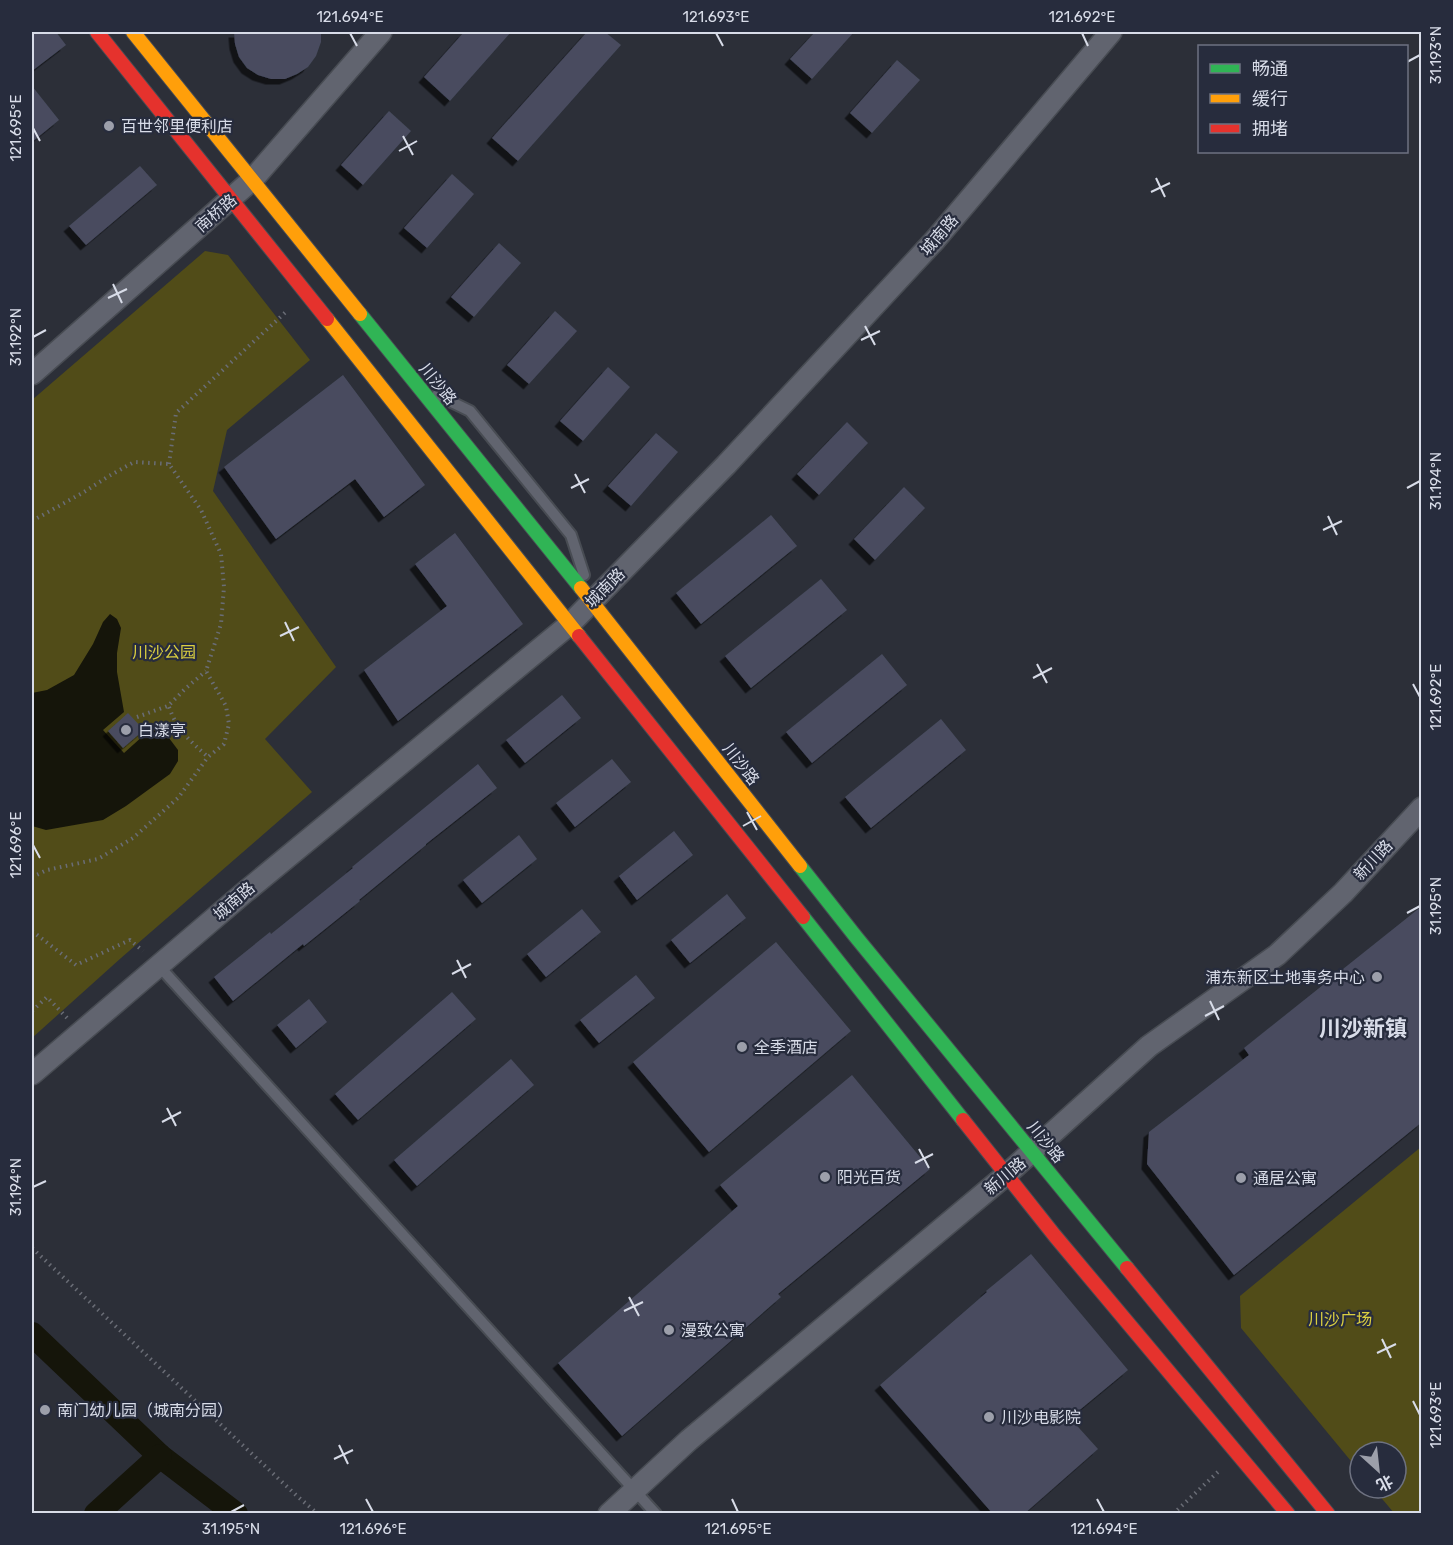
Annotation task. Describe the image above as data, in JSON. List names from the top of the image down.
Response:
{
  "streets": {
    "main road": ["川沙路"],
    "street": ["南桥路", "城南路", "新川路"]
  },
  "crossings": [
    ["南桥路", "川沙路"],
    ["城南路", "川沙路"],
    ["川沙路", "新川路"]
  ],
  "districts": ["川沙新镇"],
  "parks": ["川沙公园", "川沙广场"],
  "places": [
    "百世邻里便利店",
    "白漾亭",
    "浦东新区土地事务中心",
    "全季酒店",
    "阳光百货",
    "通居公寓",
    "漫致公寓",
    "南门幼儿园（城南分园）",
    "川沙电影院"
  ],
  "legend": ["畅通", "缓行", "拥堵"],
  "north": "bottom right",
  "coordinates": [
    "121.694°E",
    "121.693°E",
    "121.692°E",
    "31.193°N",
    "121.695°E",
    "31.192°N",
    "31.194°N",
    "121.696°E",
    "31.195°N"
  ]
}
